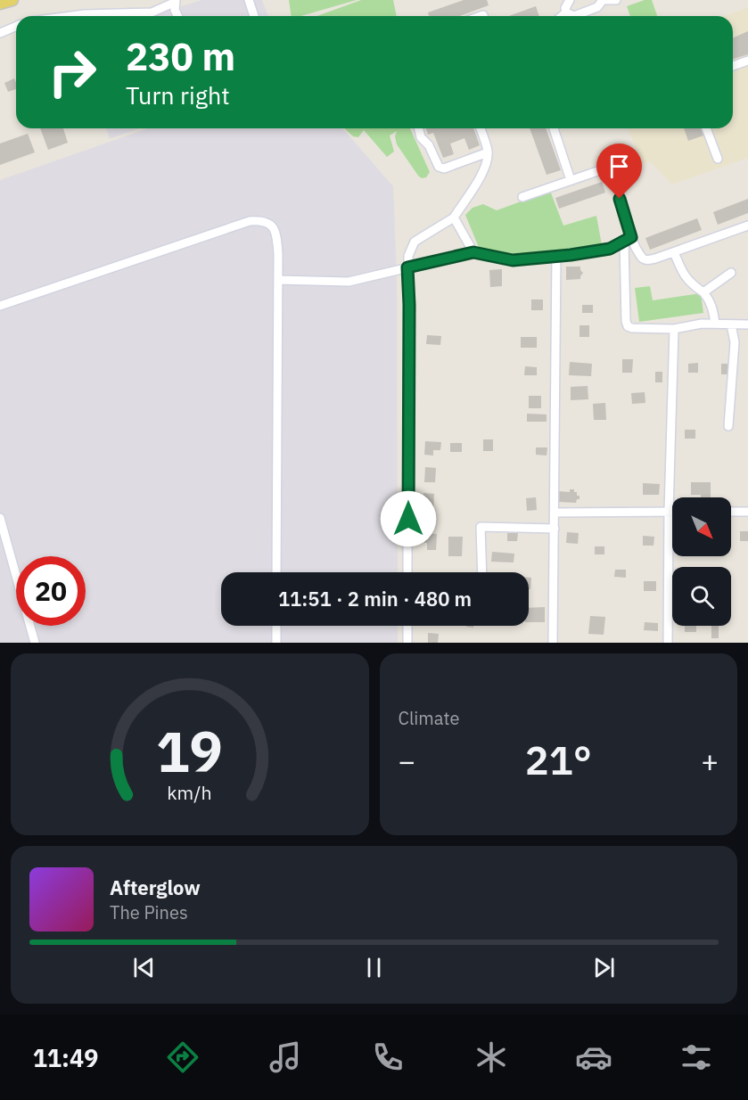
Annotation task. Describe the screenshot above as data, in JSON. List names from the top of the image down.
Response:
{
  "north": "bottom right",
  "page": {
    "turn": ["230 m", "Turn right"],
    "limit": "20",
    "trip": "11:51 · 2 min · 480 m",
    "tile": "Climate",
    "heat": ["−", "21°", "+"],
    "song": ["Afterglow", "The Pines"],
    "tabs": "11:49",
    "gauge": ["19", "km/h"]
  }
}
